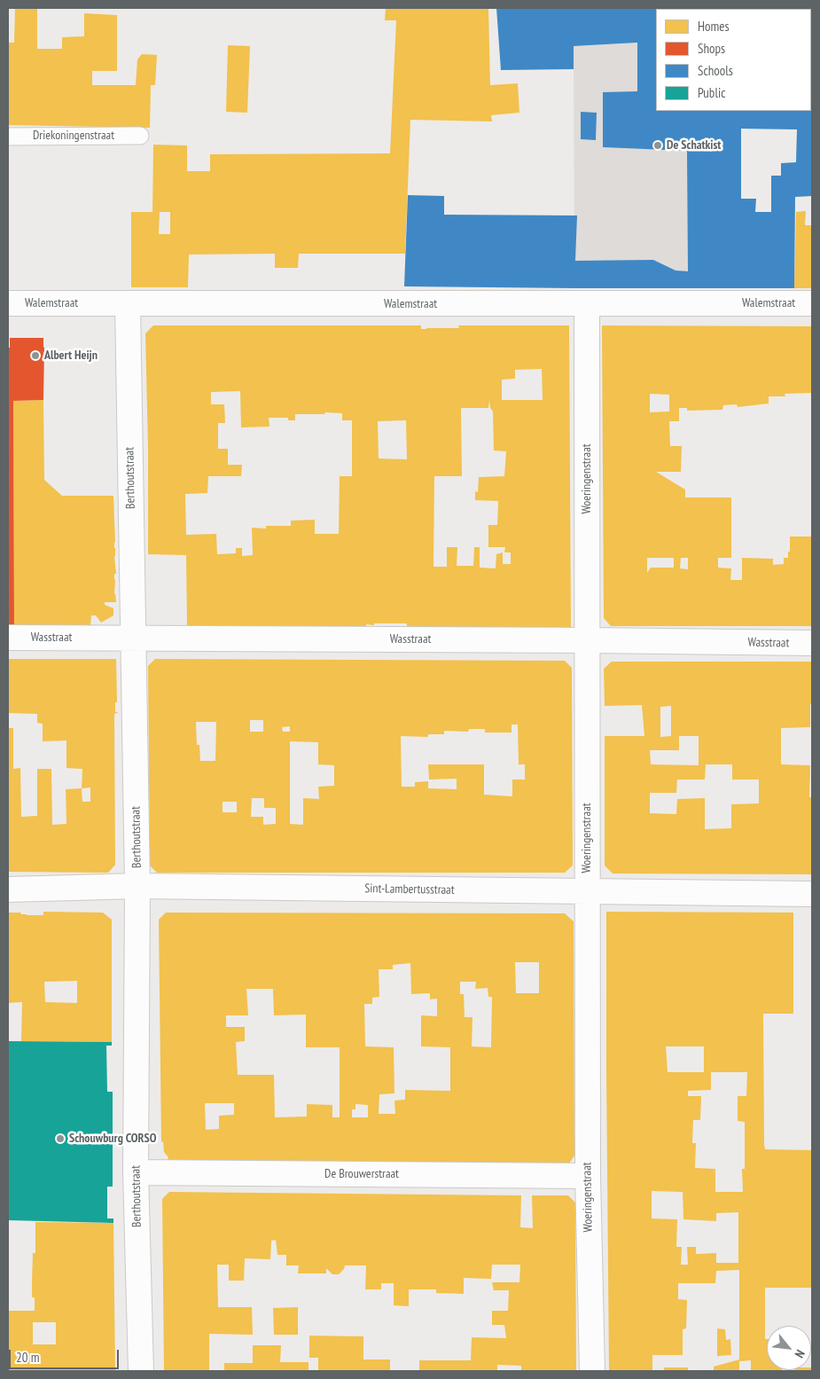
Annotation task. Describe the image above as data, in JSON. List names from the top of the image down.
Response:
{
  "streets": {
    "street": [
      "Walemstraat",
      "Berthoutstraat",
      "Woeringenstraat",
      "Wasstraat",
      "Sint-Lambertusstraat",
      "De Brouwerstraat"
    ],
    "lane": ["Driekoningenstraat"]
  },
  "crossings": [
    ["Walemstraat", "Berthoutstraat"],
    ["Walemstraat", "Woeringenstraat"],
    ["Berthoutstraat", "Wasstraat"],
    ["Berthoutstraat", "Sint-Lambertusstraat"],
    ["Berthoutstraat", "De Brouwerstraat"],
    ["Woeringenstraat", "Wasstraat"],
    ["Woeringenstraat", "Sint-Lambertusstraat"],
    ["Woeringenstraat", "De Brouwerstraat"]
  ],
  "places": ["De Schatkist", "Albert Heijn", "Schouwburg CORSO"],
  "legend": [
    "Homes",
    "Shops",
    "Schools",
    "Public"
  ],
  "scale_bar": "20 m",
  "north": "bottom right"
}
